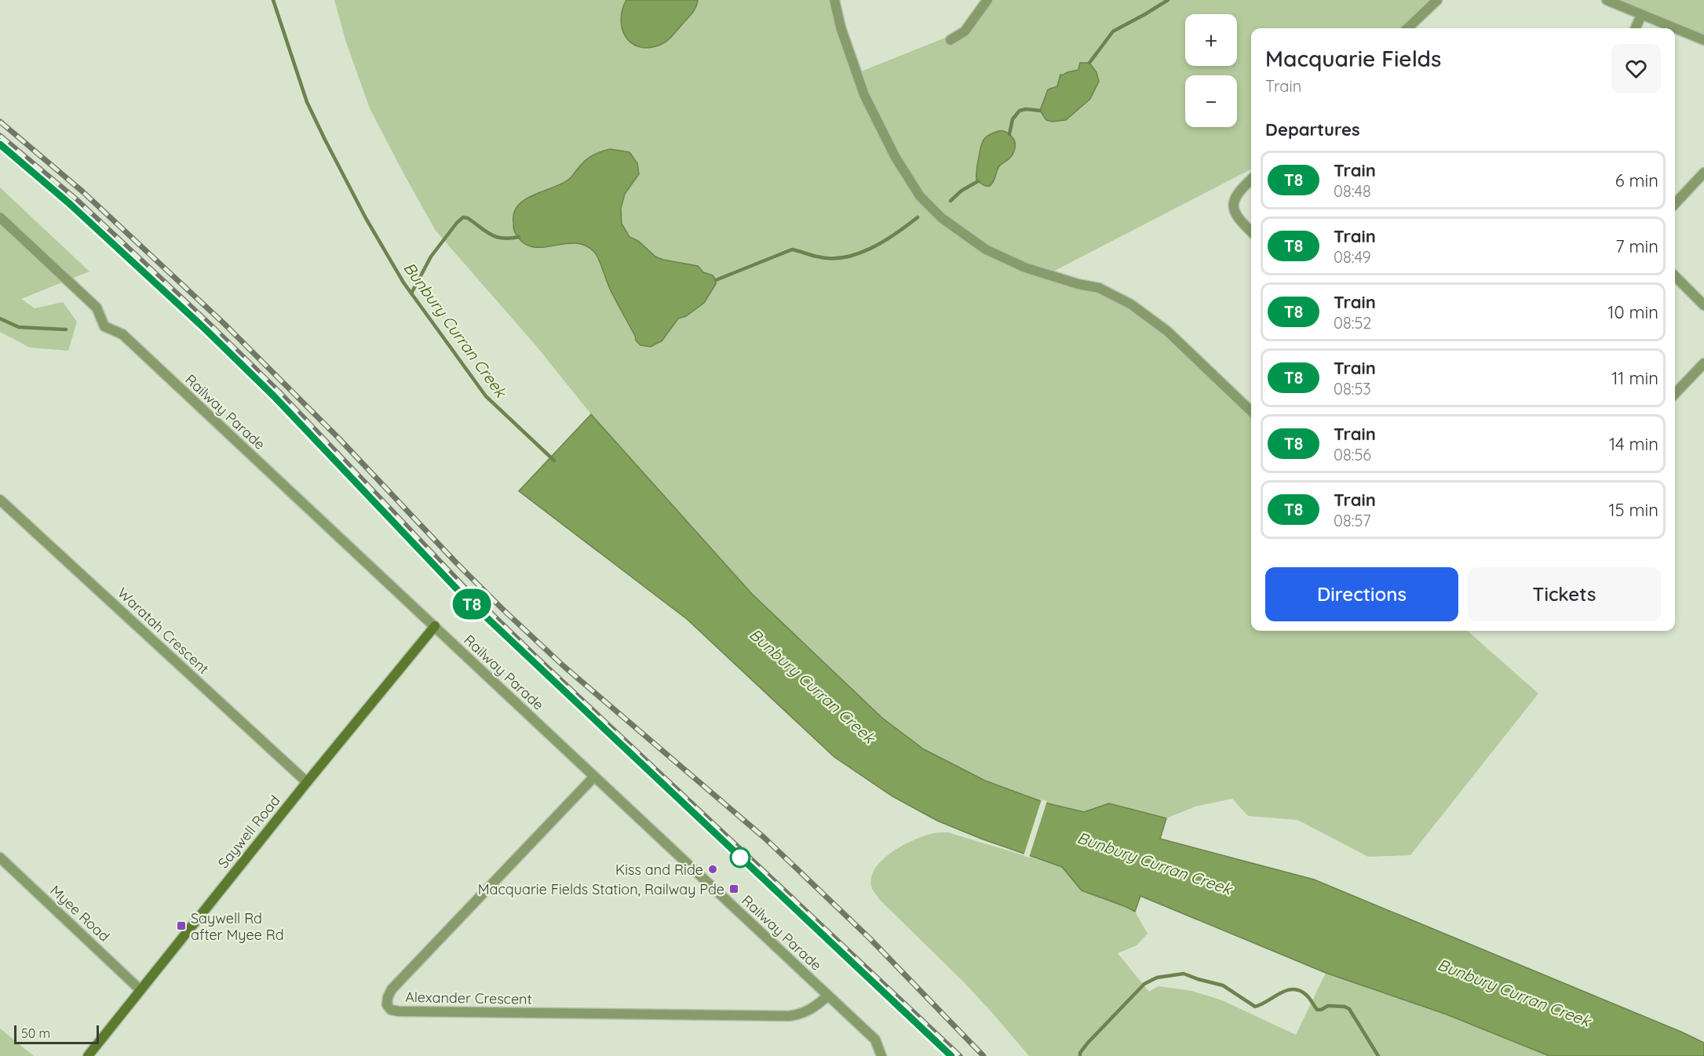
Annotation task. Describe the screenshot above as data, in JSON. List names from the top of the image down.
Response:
{
  "streets": {
    "street": [
      "Railway Parade",
      "Waratah Crescent",
      "Saywell Road",
      "Myee Road",
      "Alexander Crescent"
    ]
  },
  "crossings": [
    ["Railway Parade", "Saywell Road"],
    ["Railway Parade", "Alexander Crescent"],
    ["Waratah Crescent", "Saywell Road"],
    ["Saywell Road", "Myee Road"]
  ],
  "water": ["Bunbury Curran Creek"],
  "places": {
    "other": ["Kiss and Ride"],
    "transit": ["Macquarie Fields Station, Railway Pde", "Saywell Rd after Myee Rd"]
  },
  "scale_bar": "50 m",
  "page": {
    "on_map": "T8",
    "map_buttons": ["+", "−"],
    "heading": [
      ["Macquarie Fields", "Train"],
      "Departures"
    ],
    "list": [
      {
        "mark": "T8",
        "name": "Train",
        "note": "08:48",
        "value": "6 min"
      },
      {
        "mark": "T8",
        "name": "Train",
        "note": "08:49",
        "value": "7 min"
      },
      {
        "mark": "T8",
        "name": "Train",
        "note": "08:52",
        "value": "10 min"
      },
      {
        "mark": "T8",
        "name": "Train",
        "note": "08:53",
        "value": "11 min"
      },
      {
        "mark": "T8",
        "name": "Train",
        "note": "08:56",
        "value": "14 min"
      },
      {
        "mark": "T8",
        "name": "Train",
        "note": "08:57",
        "value": "15 min"
      }
    ],
    "buttons": ["Directions", "Tickets"],
    "scale": "50 m"
  }
}
